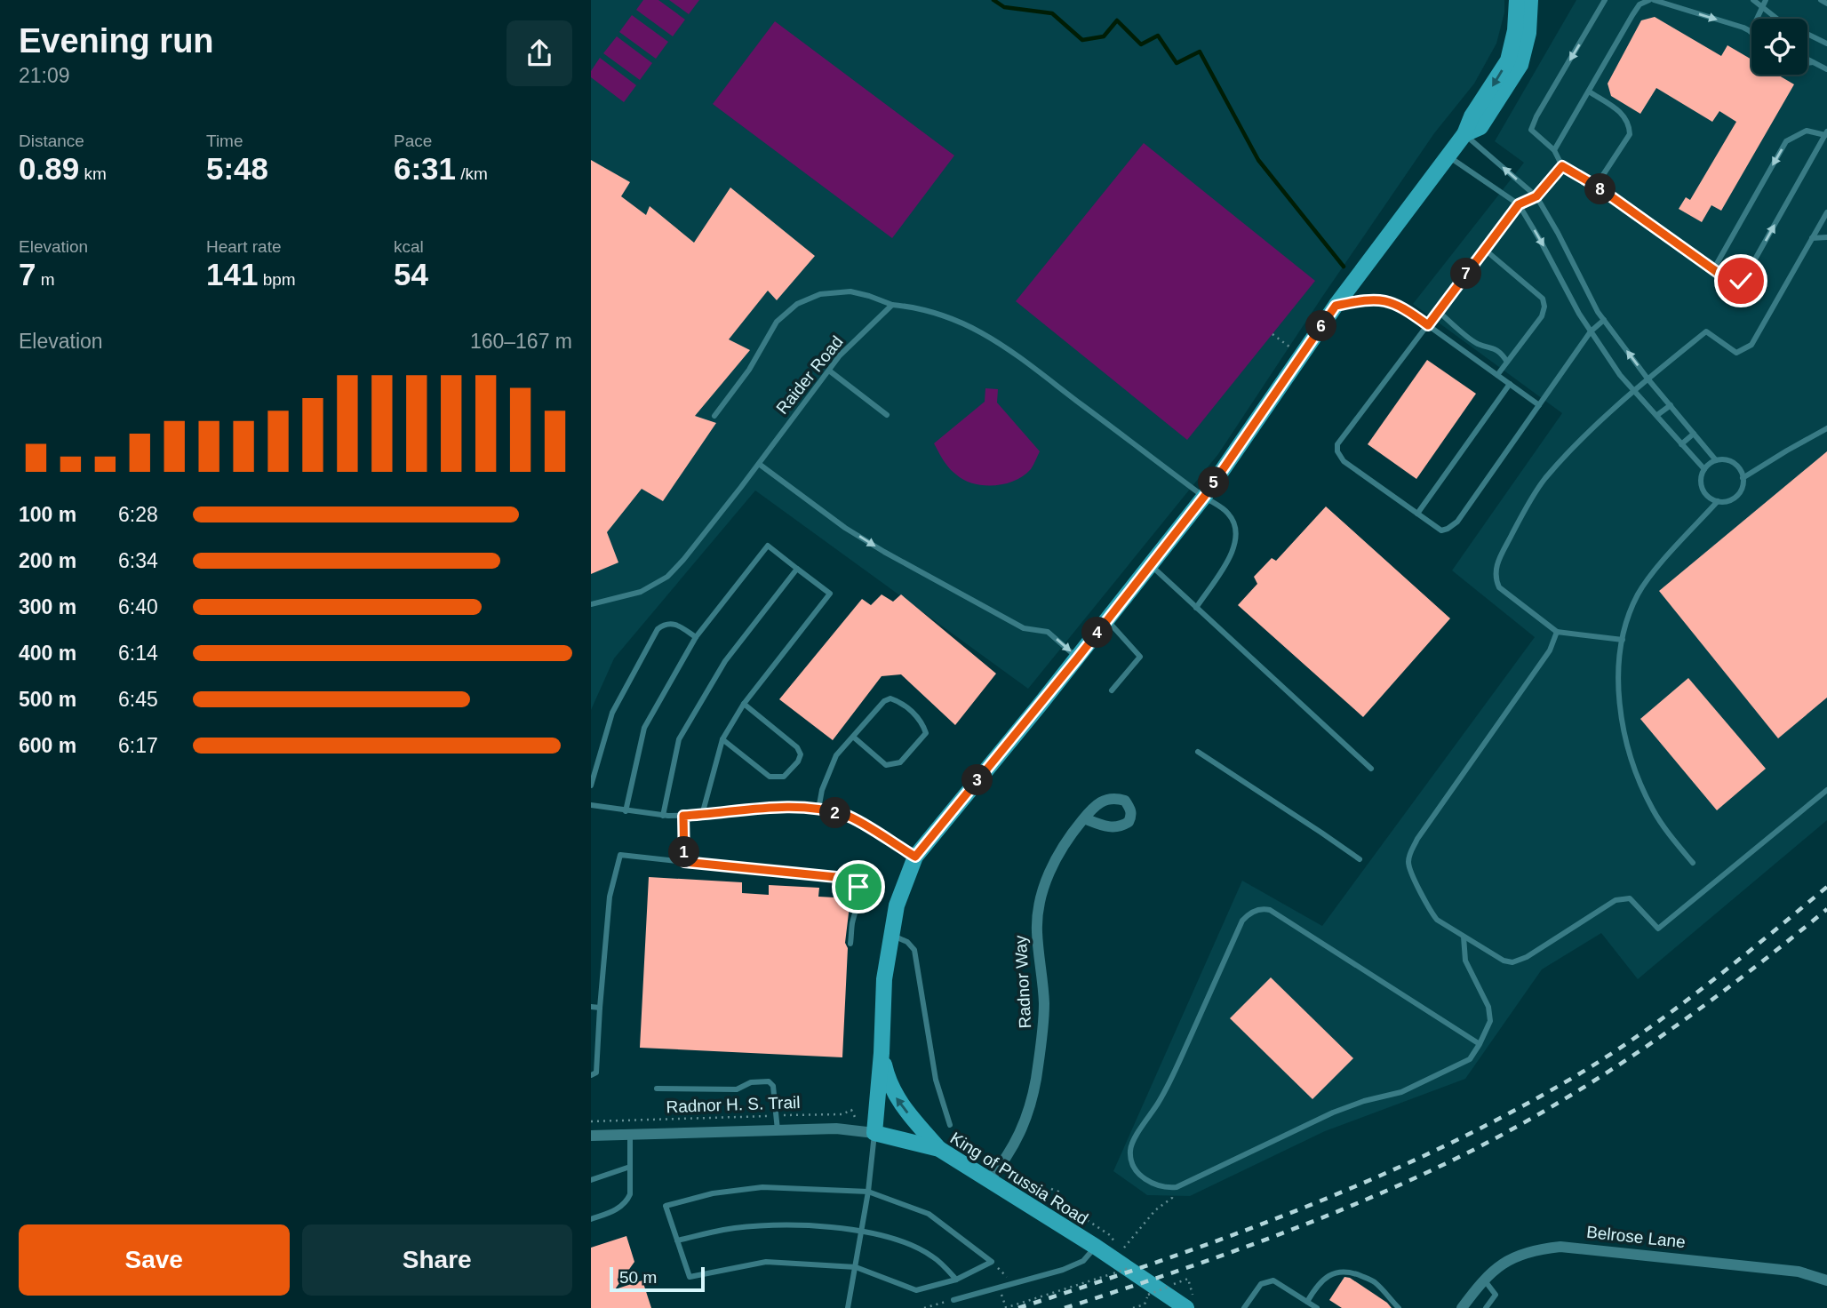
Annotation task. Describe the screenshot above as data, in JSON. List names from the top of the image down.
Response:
{
  "streets": {
    "main road": ["King of Prussia Road"],
    "street": ["Radnor Way", "Belrose Lane"],
    "lane": ["Raider Road"],
    "path": ["Radnor H. S. Trail"]
  },
  "crossings": [
    ["Radnor Way", "King of Prussia Road"],
    ["Radnor H. S. Trail", "King of Prussia Road"]
  ],
  "scale_bar": "50 m",
  "page": {
    "heading": ["Evening run", "21:09"],
    "stats": [
      ["Distance", "0.89 km"],
      ["Time", "5:48"],
      ["Pace", "6:31 /km"],
      ["Elevation", "7 m"],
      ["Heart rate", "141 bpm"],
      ["kcal", "54"]
    ],
    "pins": [
      "8",
      "7",
      "6",
      "5",
      "4",
      "3",
      "2",
      "1"
    ],
    "chart": ["Elevation", "160–167 m"],
    "list": [
      {
        "name": "100 m",
        "note": "6:28"
      },
      {
        "name": "200 m",
        "note": "6:34"
      },
      {
        "name": "300 m",
        "note": "6:40"
      },
      {
        "name": "400 m",
        "note": "6:14"
      },
      {
        "name": "500 m",
        "note": "6:45"
      },
      {
        "name": "600 m",
        "note": "6:17"
      }
    ],
    "buttons": ["Save", "Share"],
    "scale": "50 m"
  }
}
